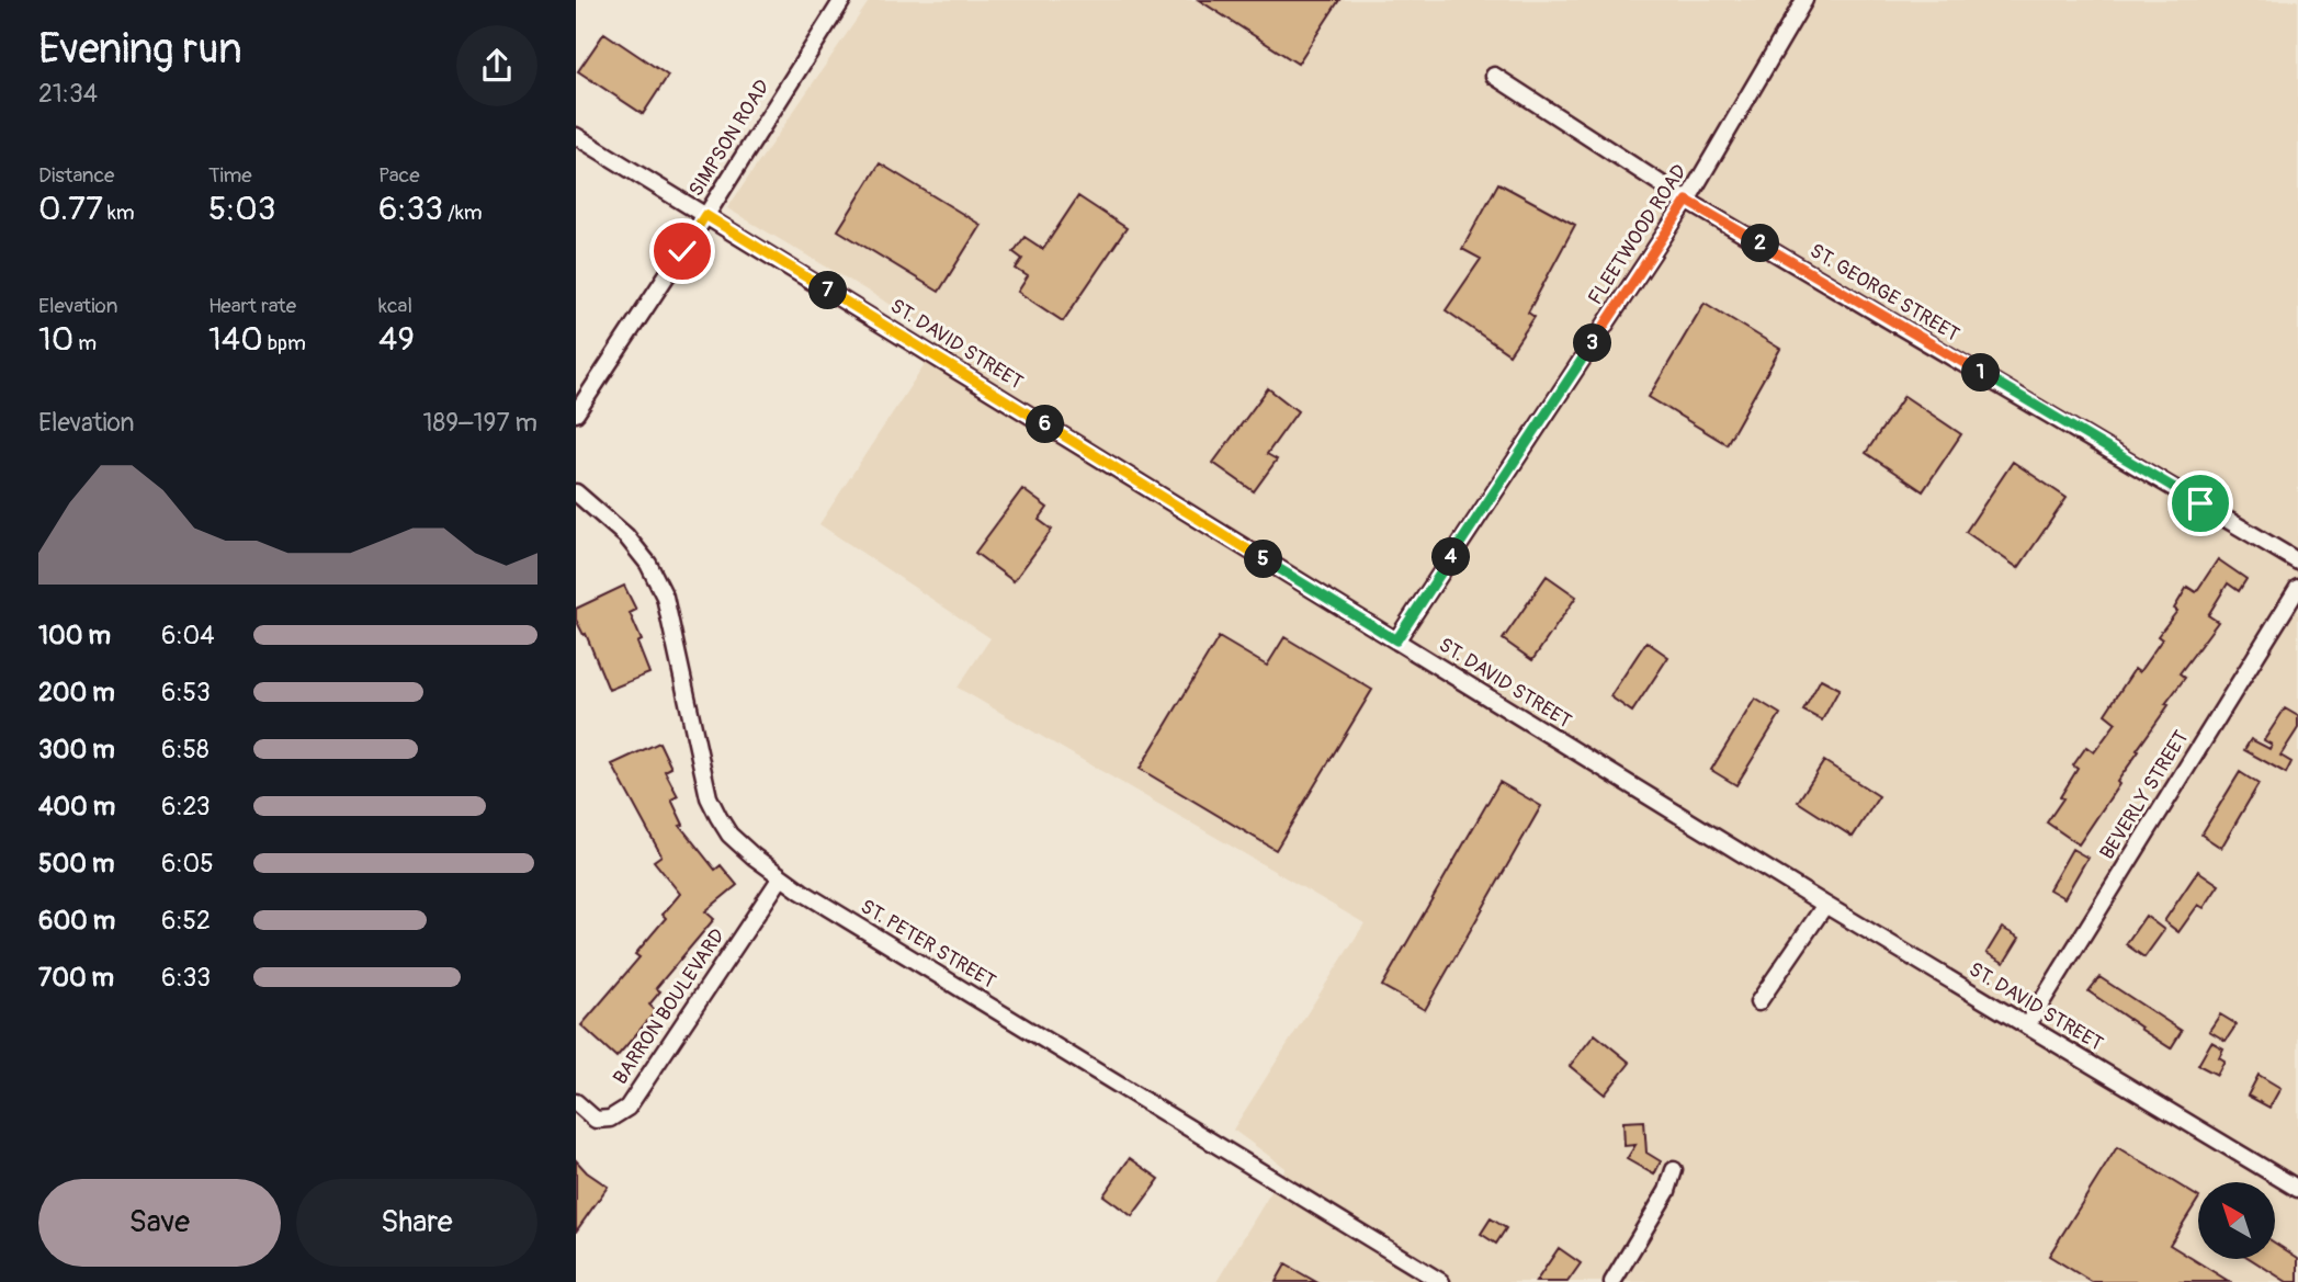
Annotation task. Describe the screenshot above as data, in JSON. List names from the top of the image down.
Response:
{
  "streets": {
    "street": [
      "SIMPSON ROAD",
      "FLEETWOOD ROAD",
      "ST. GEORGE STREET",
      "ST. DAVID STREET",
      "BEVERLY STREET",
      "ST. PETER STREET",
      "BARRON BOULEVARD"
    ]
  },
  "crossings": [
    ["SIMPSON ROAD", "ST. DAVID STREET"],
    ["FLEETWOOD ROAD", "ST. GEORGE STREET"],
    ["FLEETWOOD ROAD", "ST. DAVID STREET"],
    ["ST. DAVID STREET", "BEVERLY STREET"],
    ["ST. PETER STREET", "BARRON BOULEVARD"]
  ],
  "north": "top left",
  "page": {
    "heading": ["Evening run", "21:34"],
    "stats": [
      ["Distance", "0.77 km"],
      ["Time", "5:03"],
      ["Pace", "6:33 /km"],
      ["Elevation", "10 m"],
      ["Heart rate", "140 bpm"],
      ["kcal", "49"]
    ],
    "pins": [
      "2",
      "7",
      "3",
      "1",
      "6",
      "4",
      "5"
    ],
    "chart": ["Elevation", "189–197 m"],
    "list": [
      {
        "name": "100 m",
        "note": "6:04"
      },
      {
        "name": "200 m",
        "note": "6:53"
      },
      {
        "name": "300 m",
        "note": "6:58"
      },
      {
        "name": "400 m",
        "note": "6:23"
      },
      {
        "name": "500 m",
        "note": "6:05"
      },
      {
        "name": "600 m",
        "note": "6:52"
      },
      {
        "name": "700 m",
        "note": "6:33"
      }
    ],
    "buttons": ["Save", "Share"]
  }
}
